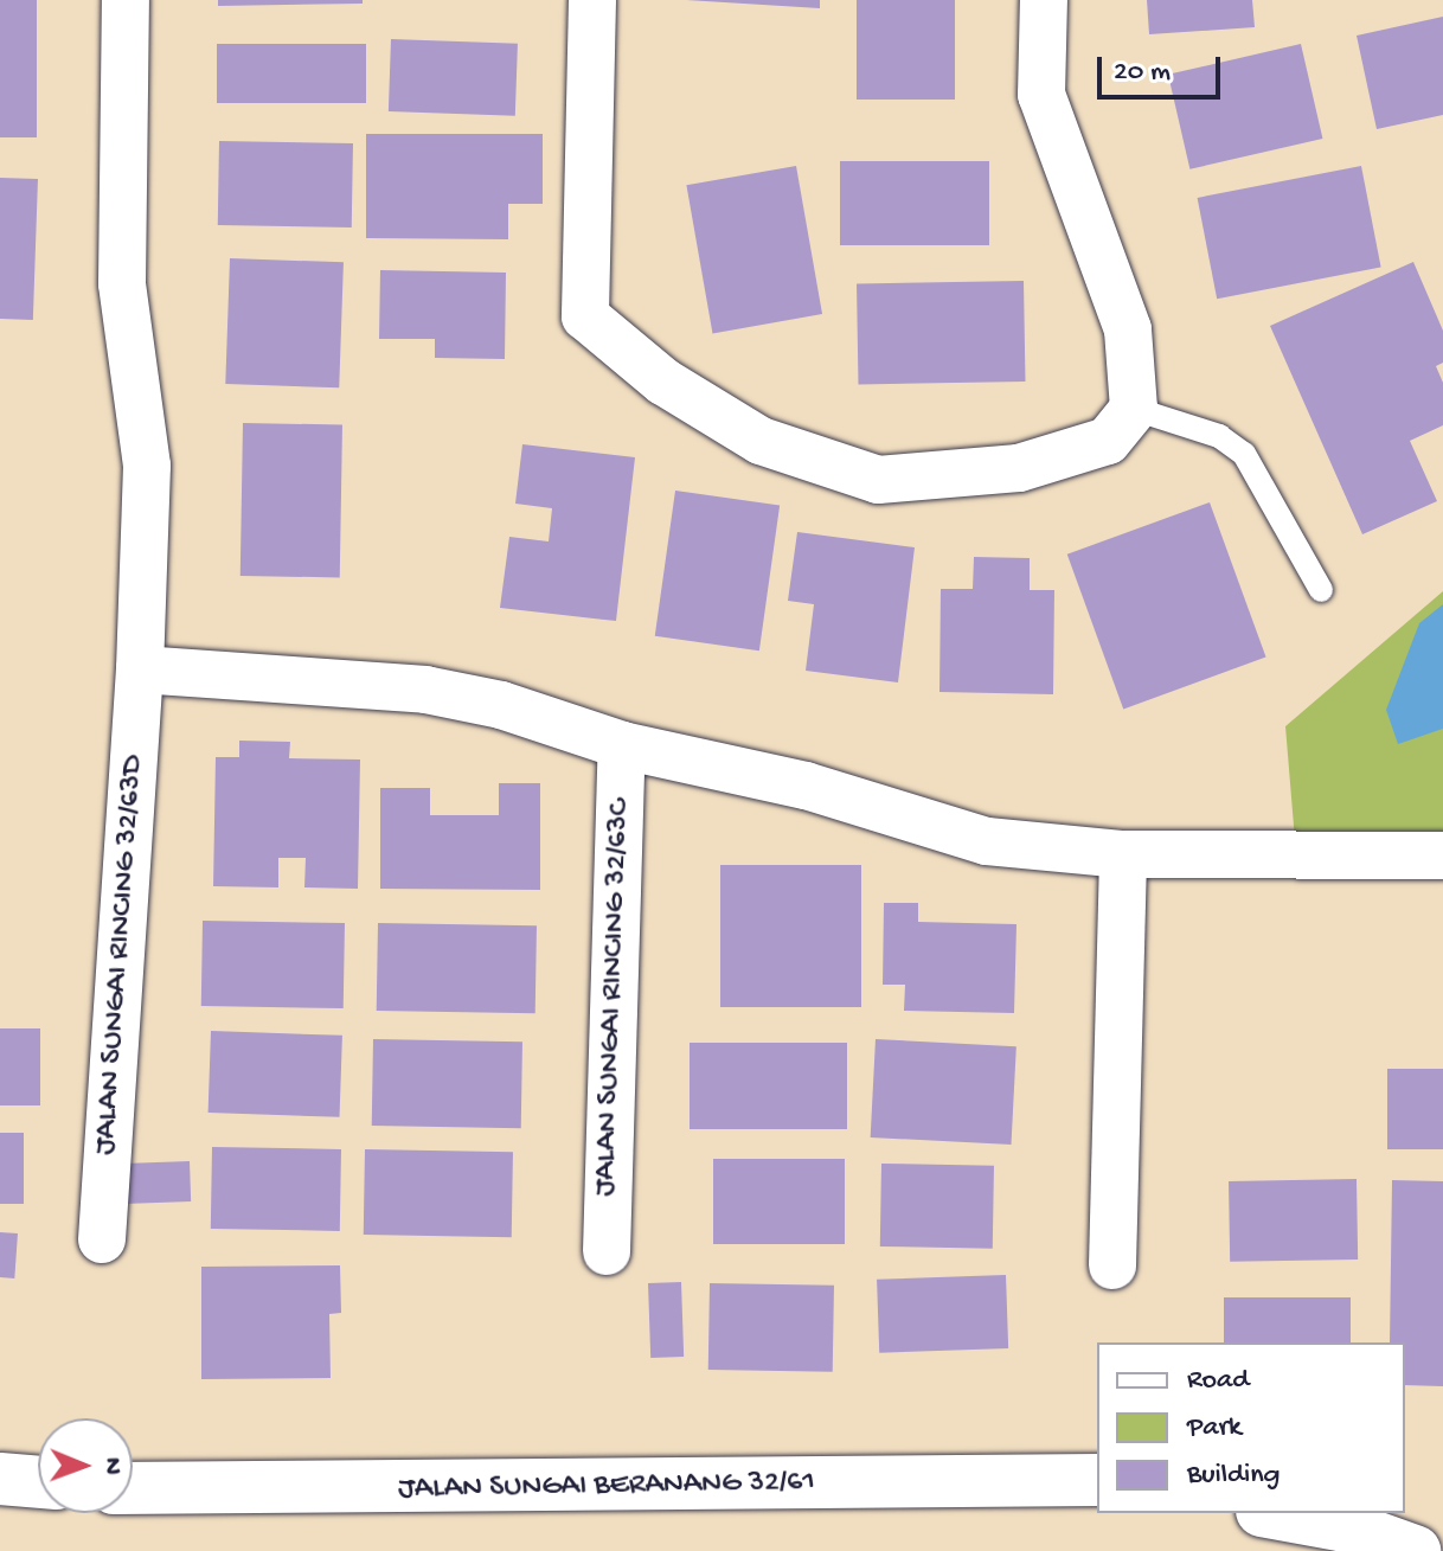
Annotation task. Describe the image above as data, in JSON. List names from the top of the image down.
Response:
{
  "streets": {
    "street": ["JALAN SUNGAI RINCING 32/63D", "JALAN SUNGAI RINCING 32/63C", "JALAN SUNGAI BERANANG 32/61"]
  },
  "legend": ["Road", "Park", "Building"],
  "scale_bar": "20 m",
  "north": "right"
}
